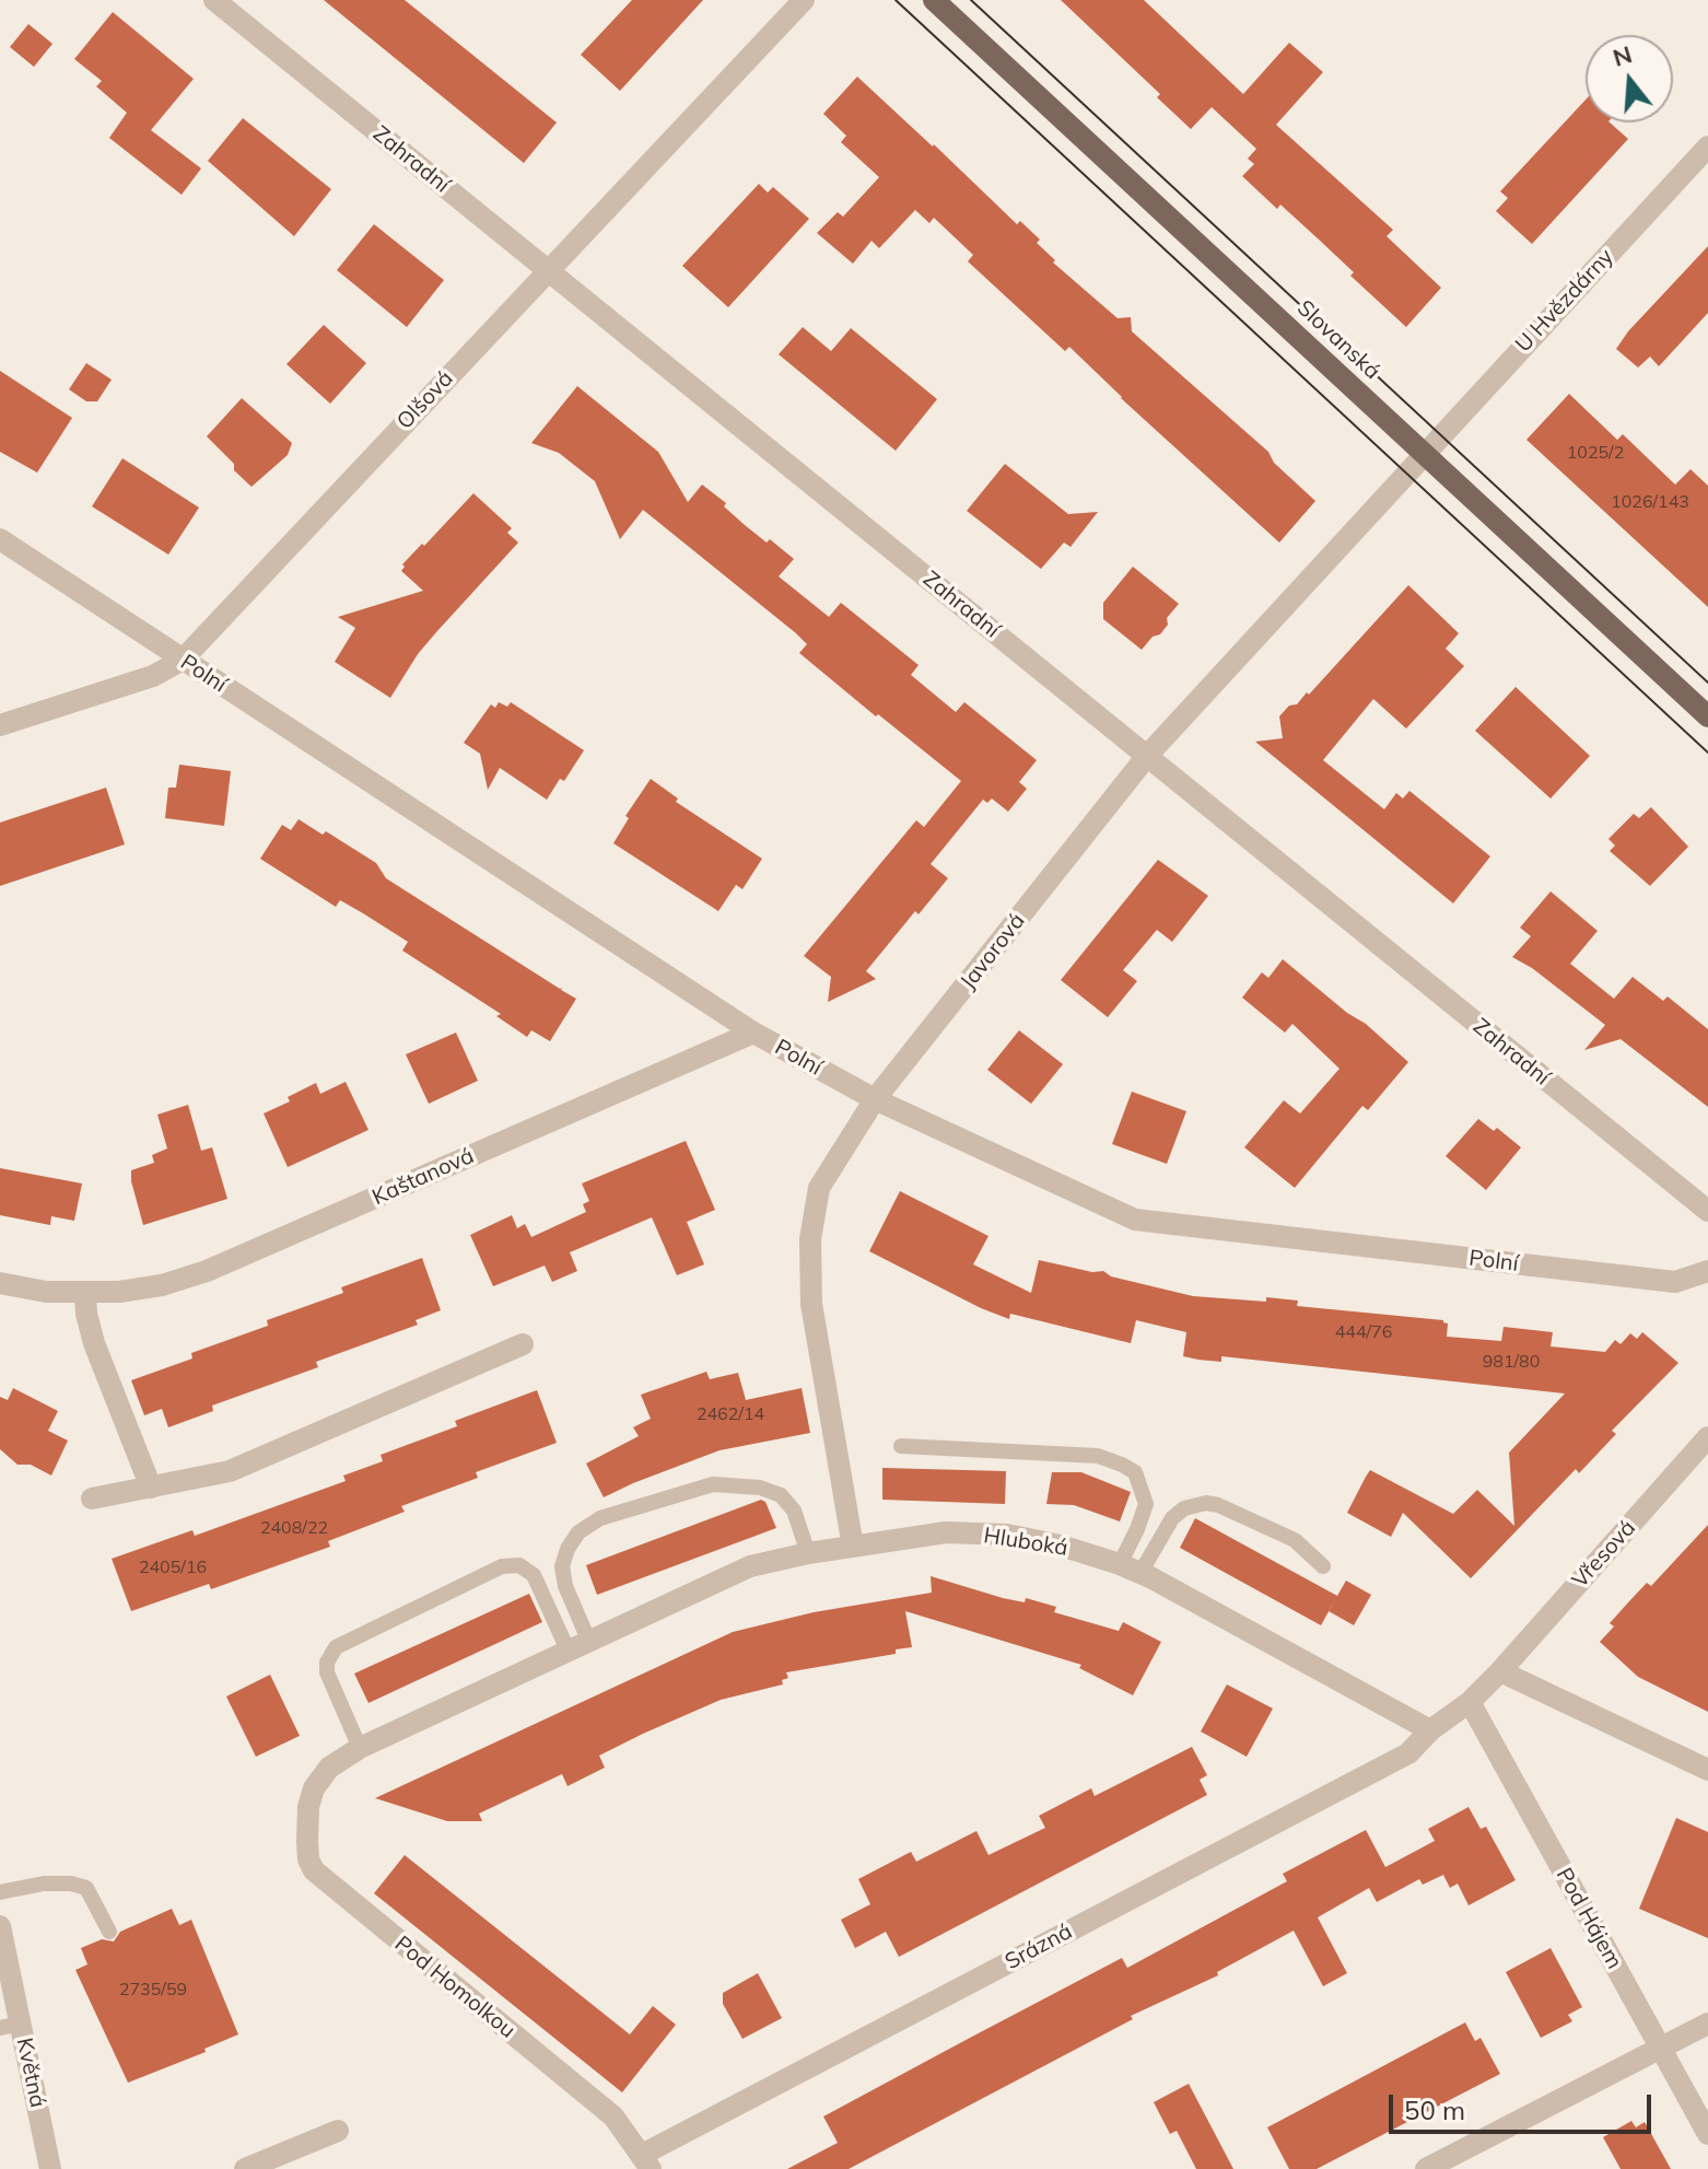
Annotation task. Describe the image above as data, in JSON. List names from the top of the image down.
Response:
{
  "streets": {
    "main road": ["Slovanská"],
    "street": [
      "Zahradní",
      "U Hvězdárny",
      "Olšová",
      "Polní",
      "Javorová",
      "Kaštanová",
      "Hluboká",
      "Vřesová",
      "Pod Hájem",
      "Srázná",
      "Pod Homolkou",
      "Květná"
    ]
  },
  "crossings": [
    ["Zahradní", "Olšová"],
    ["Zahradní", "Javorová"],
    ["U Hvězdárny", "Slovanská"],
    ["U Hvězdárny", "Javorová"],
    ["Slovanská", "Javorová"],
    ["Olšová", "Polní"],
    ["Polní", "Javorová"],
    ["Polní", "Kaštanová"],
    ["Javorová", "Hluboká"],
    ["Hluboká", "Srázná"],
    ["Hluboká", "Pod Homolkou"],
    ["Srázná", "Pod Homolkou"]
  ],
  "house_numbers": [
    "1025/2",
    "1026/143",
    "444/76",
    "981/80",
    "2462/14",
    "2408/22",
    "2405/16",
    "2735/59"
  ],
  "scale_bar": "50 m",
  "north": "top"
}
